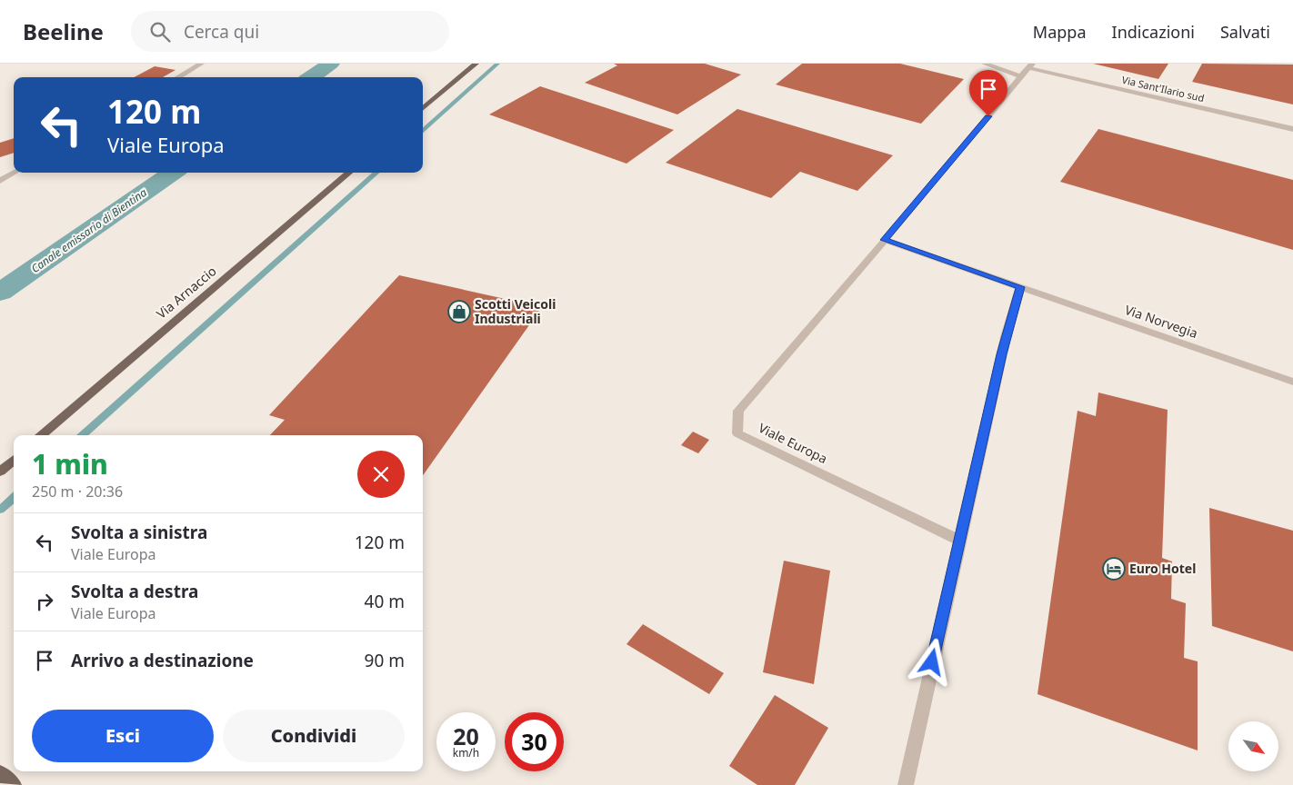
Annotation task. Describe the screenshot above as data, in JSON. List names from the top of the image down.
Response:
{
  "streets": {
    "main road": ["Via Arnaccio"],
    "street": ["Via Sant'Ilario sud", "Via Norvegia", "Viale Europa"]
  },
  "crossings": [
    ["Via Sant'Ilario sud", "Viale Europa"]
  ],
  "water": ["Canale emissario di Bientina"],
  "places": {
    "shop": ["Scotti Veicoli Industriali"],
    "hotel": ["Euro Hotel"]
  },
  "north": "bottom right",
  "page": {
    "header": "Beeline",
    "search": "Cerca qui",
    "nav": ["Mappa", "Indicazioni", "Salvati"],
    "turn": ["120 m", "Viale Europa"],
    "heading": ["1 min", "250 m · 20:36"],
    "list": [
      {
        "name": "Svolta a sinistra",
        "note": "Viale Europa",
        "value": "120 m"
      },
      {
        "name": "Svolta a destra",
        "note": "Viale Europa",
        "value": "40 m"
      },
      {
        "name": "Arrivo a destinazione",
        "value": "90 m"
      }
    ],
    "buttons": ["Esci", "Condividi"],
    "speed": "20 km/h",
    "limit": "30"
  }
}
